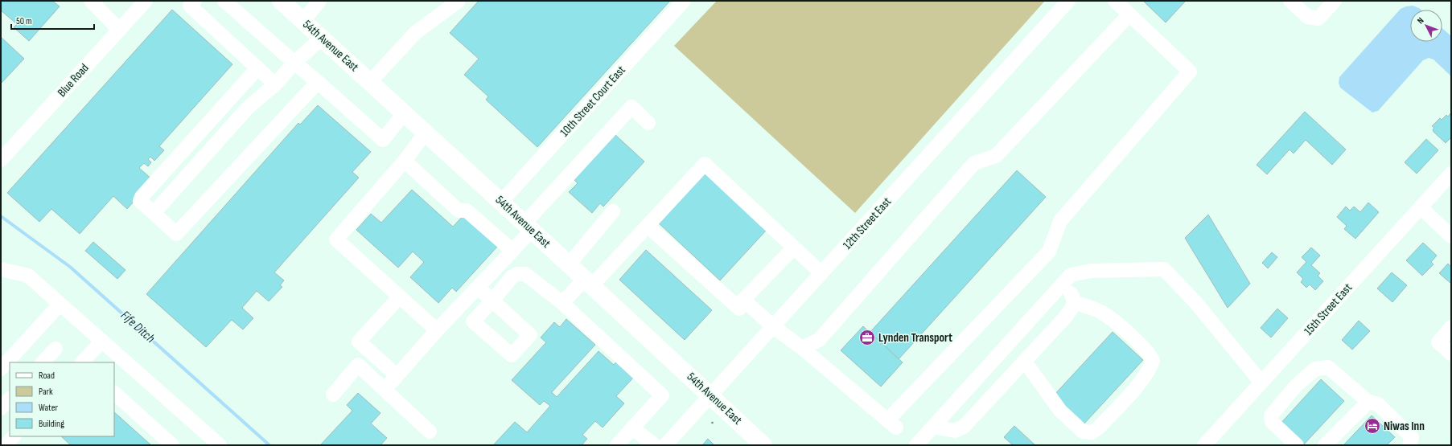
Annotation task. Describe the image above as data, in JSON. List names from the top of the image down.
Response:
{
  "streets": {
    "main road": ["54th Avenue East"],
    "street": [
      "Blue Road",
      "10th Street Court East",
      "12th Street East",
      "15th Street East"
    ]
  },
  "crossings": [
    ["54th Avenue East", "10th Street Court East"],
    ["54th Avenue East", "12th Street East"]
  ],
  "water": ["Fife Ditch"],
  "places": {
    "office": ["Lynden Transport"],
    "hotel": ["Niwas Inn"]
  },
  "legend": [
    "Road",
    "Park",
    "Water",
    "Building"
  ],
  "scale_bar": "50 m",
  "north": "top left"
}
